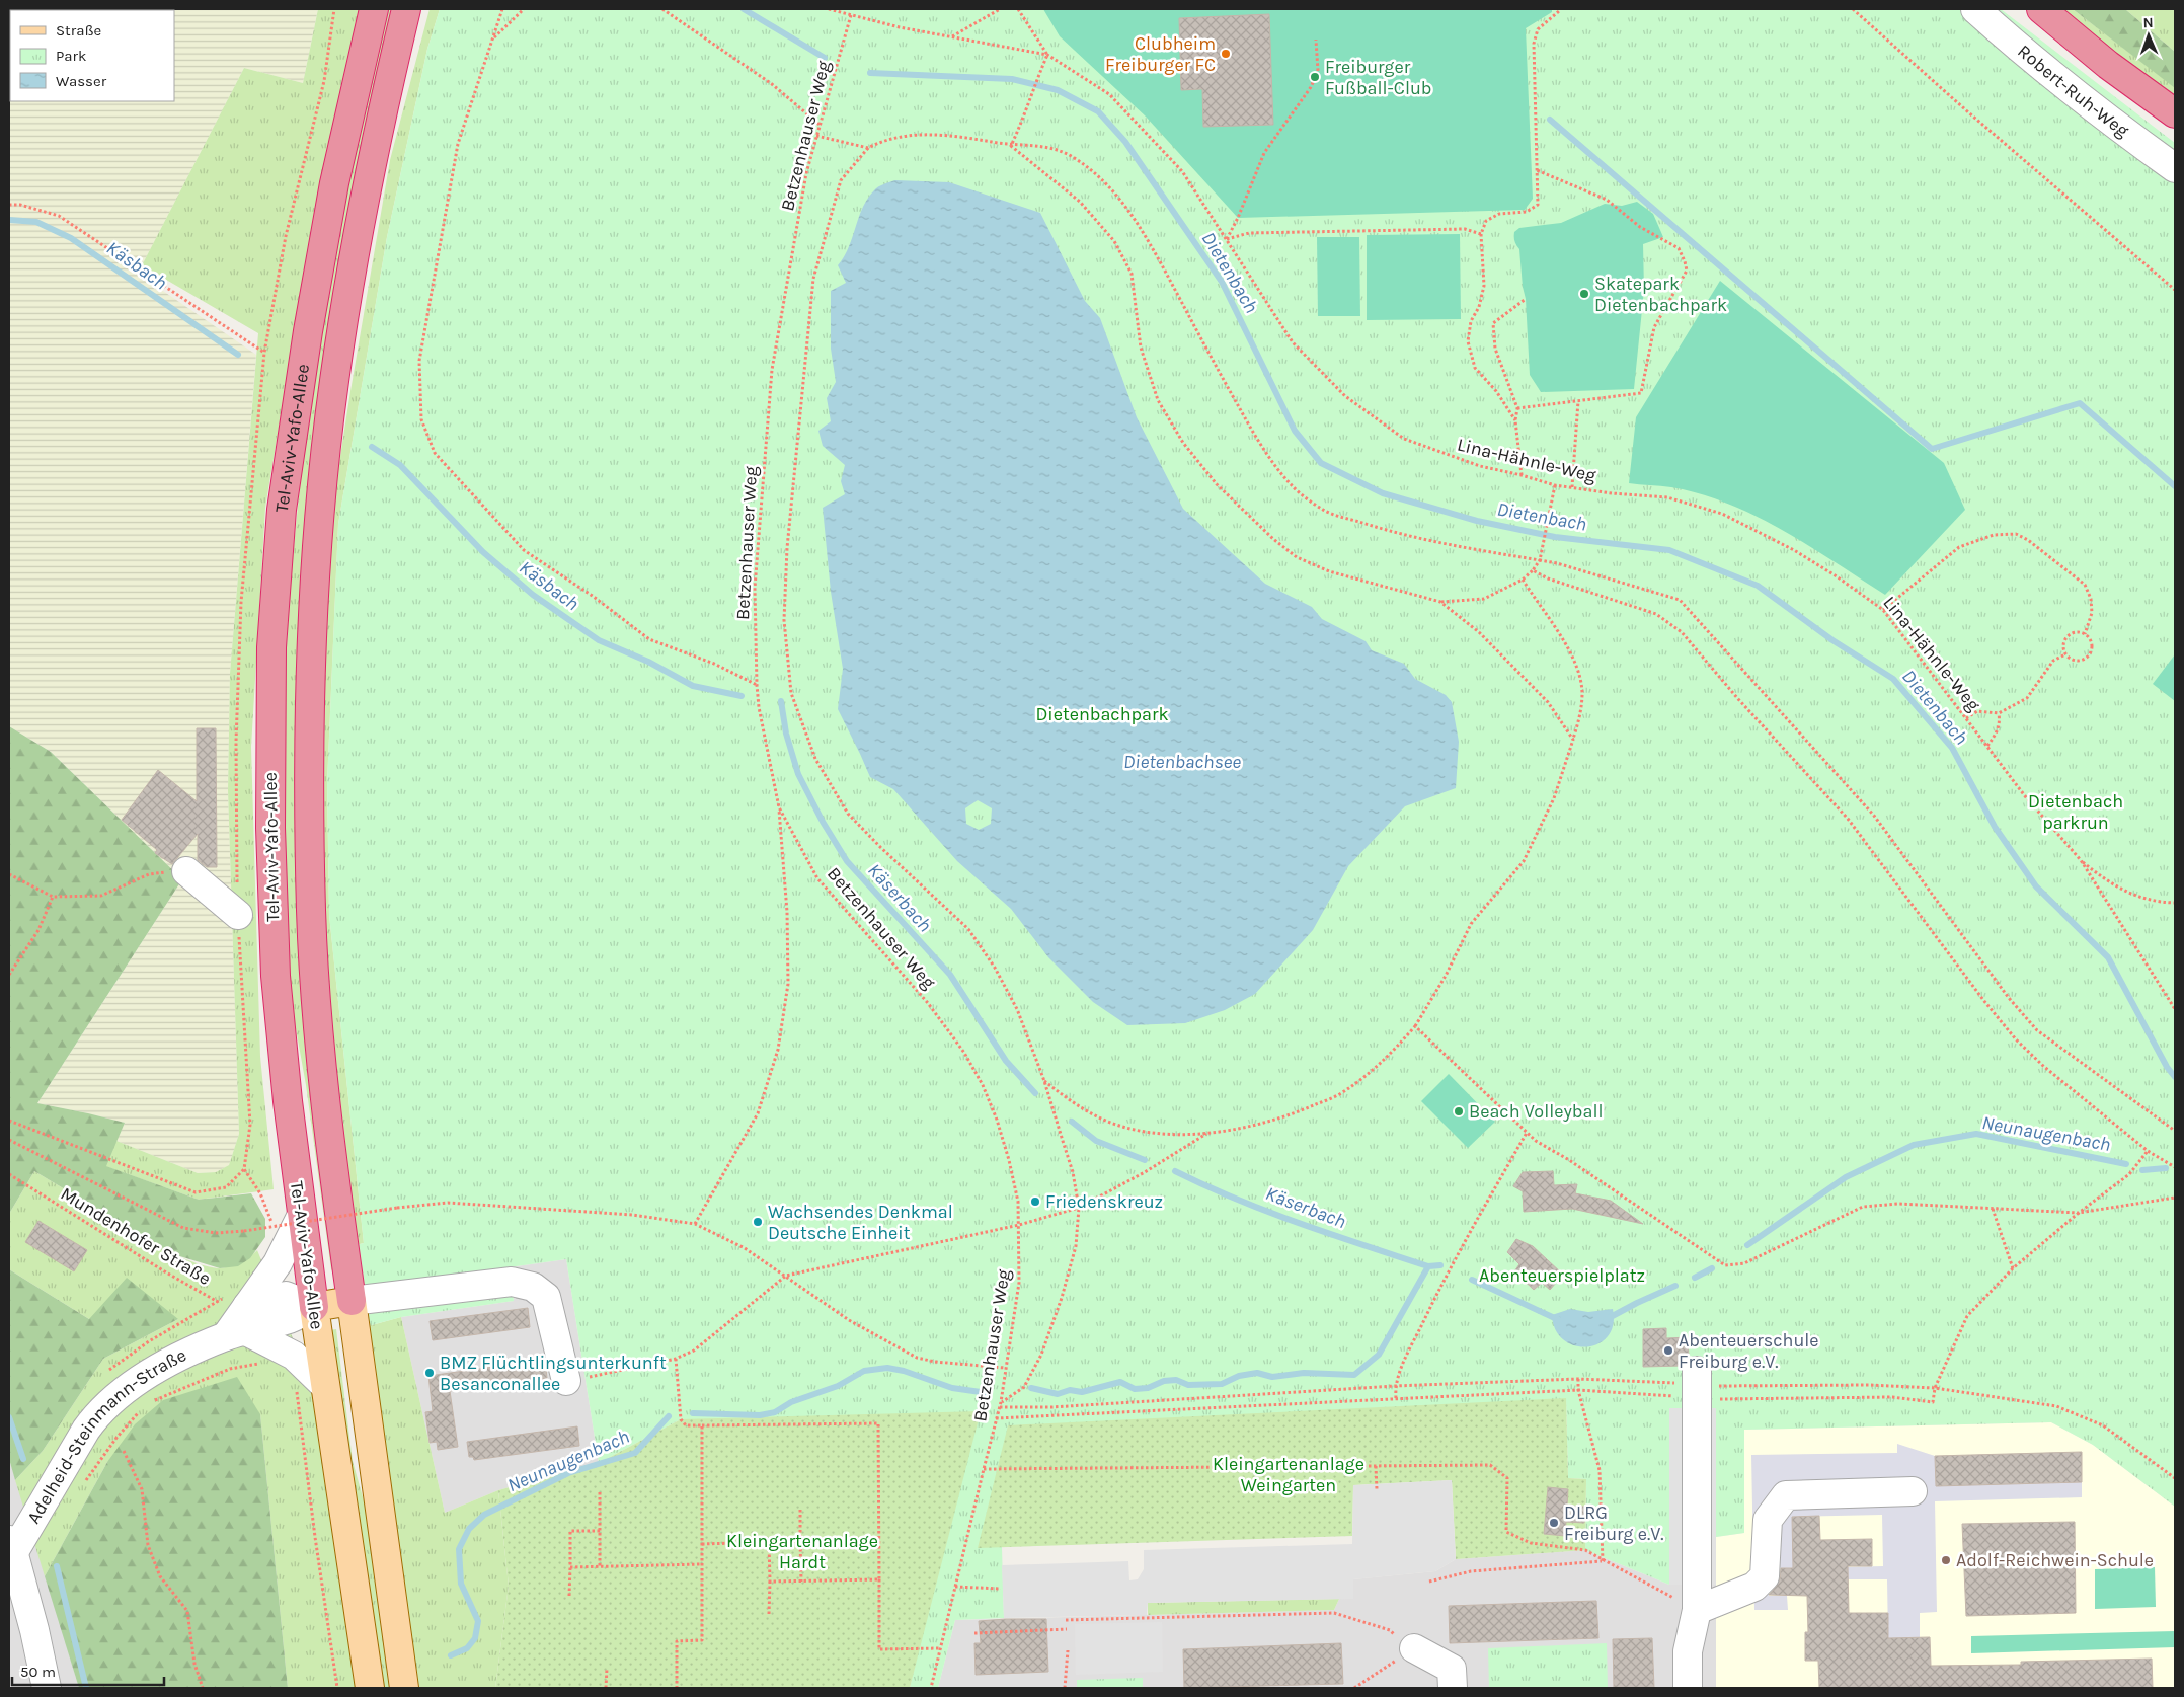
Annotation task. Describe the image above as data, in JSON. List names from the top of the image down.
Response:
{
  "streets": {
    "highway": ["Tel-Aviv-Yafo-Allee"],
    "street": ["Robert-Ruh-Weg", "Adelheid-Steinmann-Straße"],
    "path": ["Betzenhauser Weg", "Lina-Hähnle-Weg", "Mundenhofer Straße"]
  },
  "crossings": [
    ["Betzenhauser Weg", "Lina-Hähnle-Weg"],
    ["Tel-Aviv-Yafo-Allee", "Adelheid-Steinmann-Straße"],
    ["Mundenhofer Straße", "Adelheid-Steinmann-Straße"]
  ],
  "water": [
    "Käsbach",
    "Dietenbach",
    "Dietenbachsee",
    "Käserbach",
    "Neunaugenbach"
  ],
  "parks": [
    "Dietenbachpark",
    "Dietenbach parkrun",
    "Abenteuerspielplatz",
    "Kleingartenanlage Weingarten",
    "Kleingartenanlage Hardt"
  ],
  "places": [
    "Clubheim Freiburger FC",
    "Freiburger Fußball-Club",
    "Skatepark Dietenbachpark",
    "Beach Volleyball",
    "Friedenskreuz",
    "Wachsendes Denkmal Deutsche Einheit",
    "Abenteuerschule Freiburg e.V.",
    "BMZ Flüchtlingsunterkunft Besanconallee",
    "DLRG Freiburg e.V.",
    "Adolf-Reichwein-Schule"
  ],
  "legend": ["Straße", "Park", "Wasser"],
  "scale_bar": "50 m",
  "north": "top"
}
